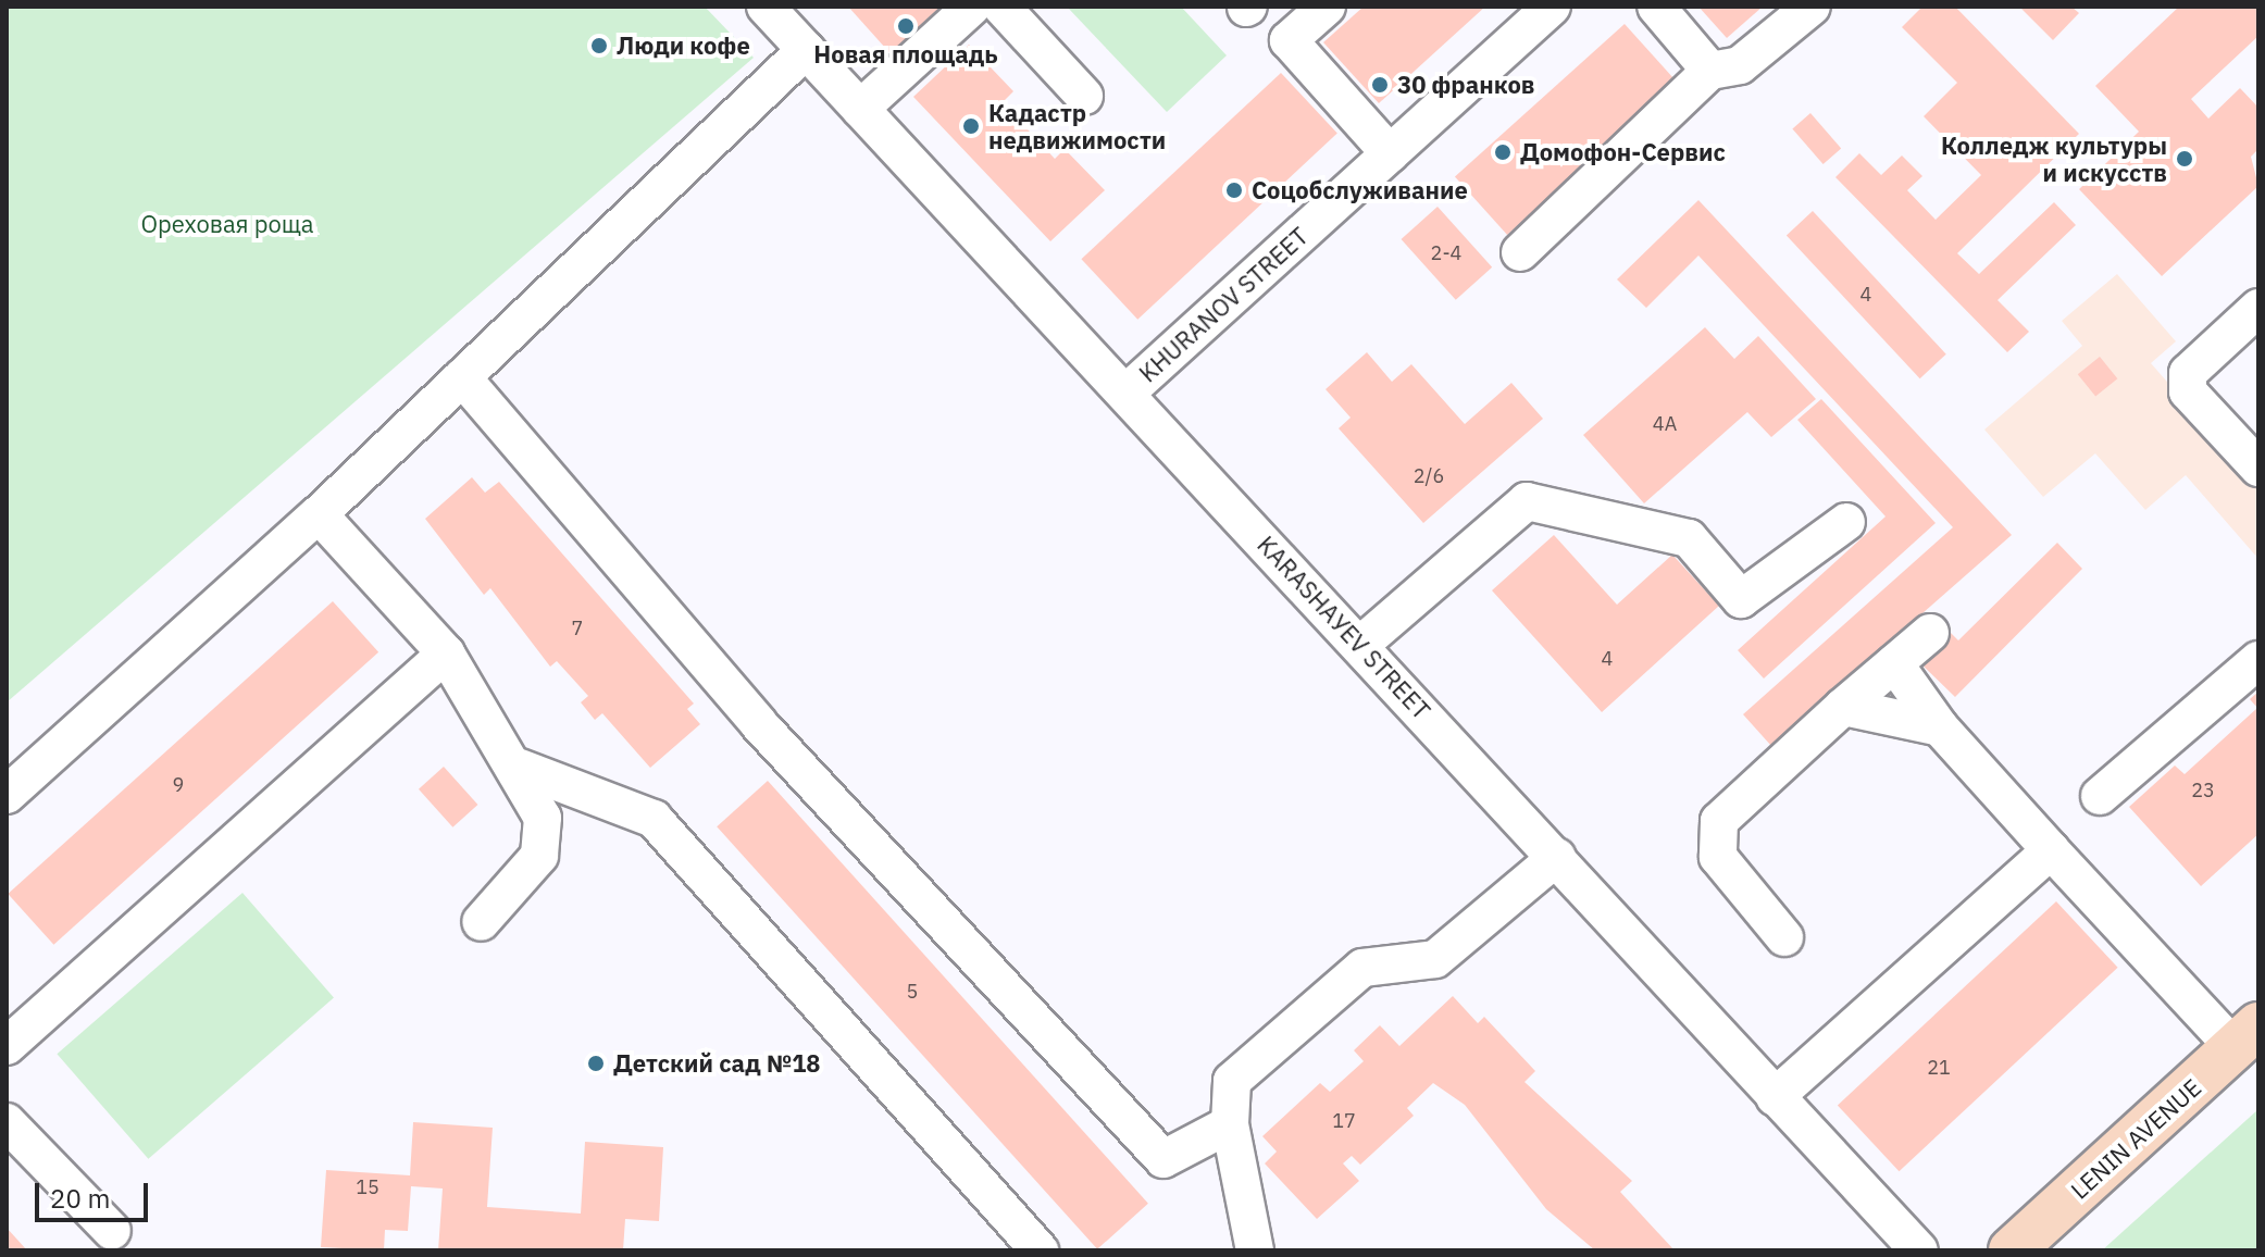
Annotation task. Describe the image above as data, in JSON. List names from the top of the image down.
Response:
{
  "streets": {
    "main road": ["LENIN AVENUE"],
    "street": ["KHURANOV STREET", "KARASHAУEV STREET"]
  },
  "crossings": [
    ["KHURANOV STREET", "KARASHAУEV STREET"]
  ],
  "parks": ["Ореховая роща"],
  "places": [
    "Новая площадь",
    "Люди кофе",
    "30 франков",
    "Кадастр недвижимости",
    "Домофон-Сервис",
    "Колледж культуры и искусств",
    "Соцобслуживание",
    "Детский сад №18"
  ],
  "house_numbers": [
    "2-4",
    "4",
    "4А",
    "2/6",
    "7",
    "4",
    "9",
    "23",
    "5",
    "21",
    "17",
    "15"
  ],
  "scale_bar": "20 m"
}
